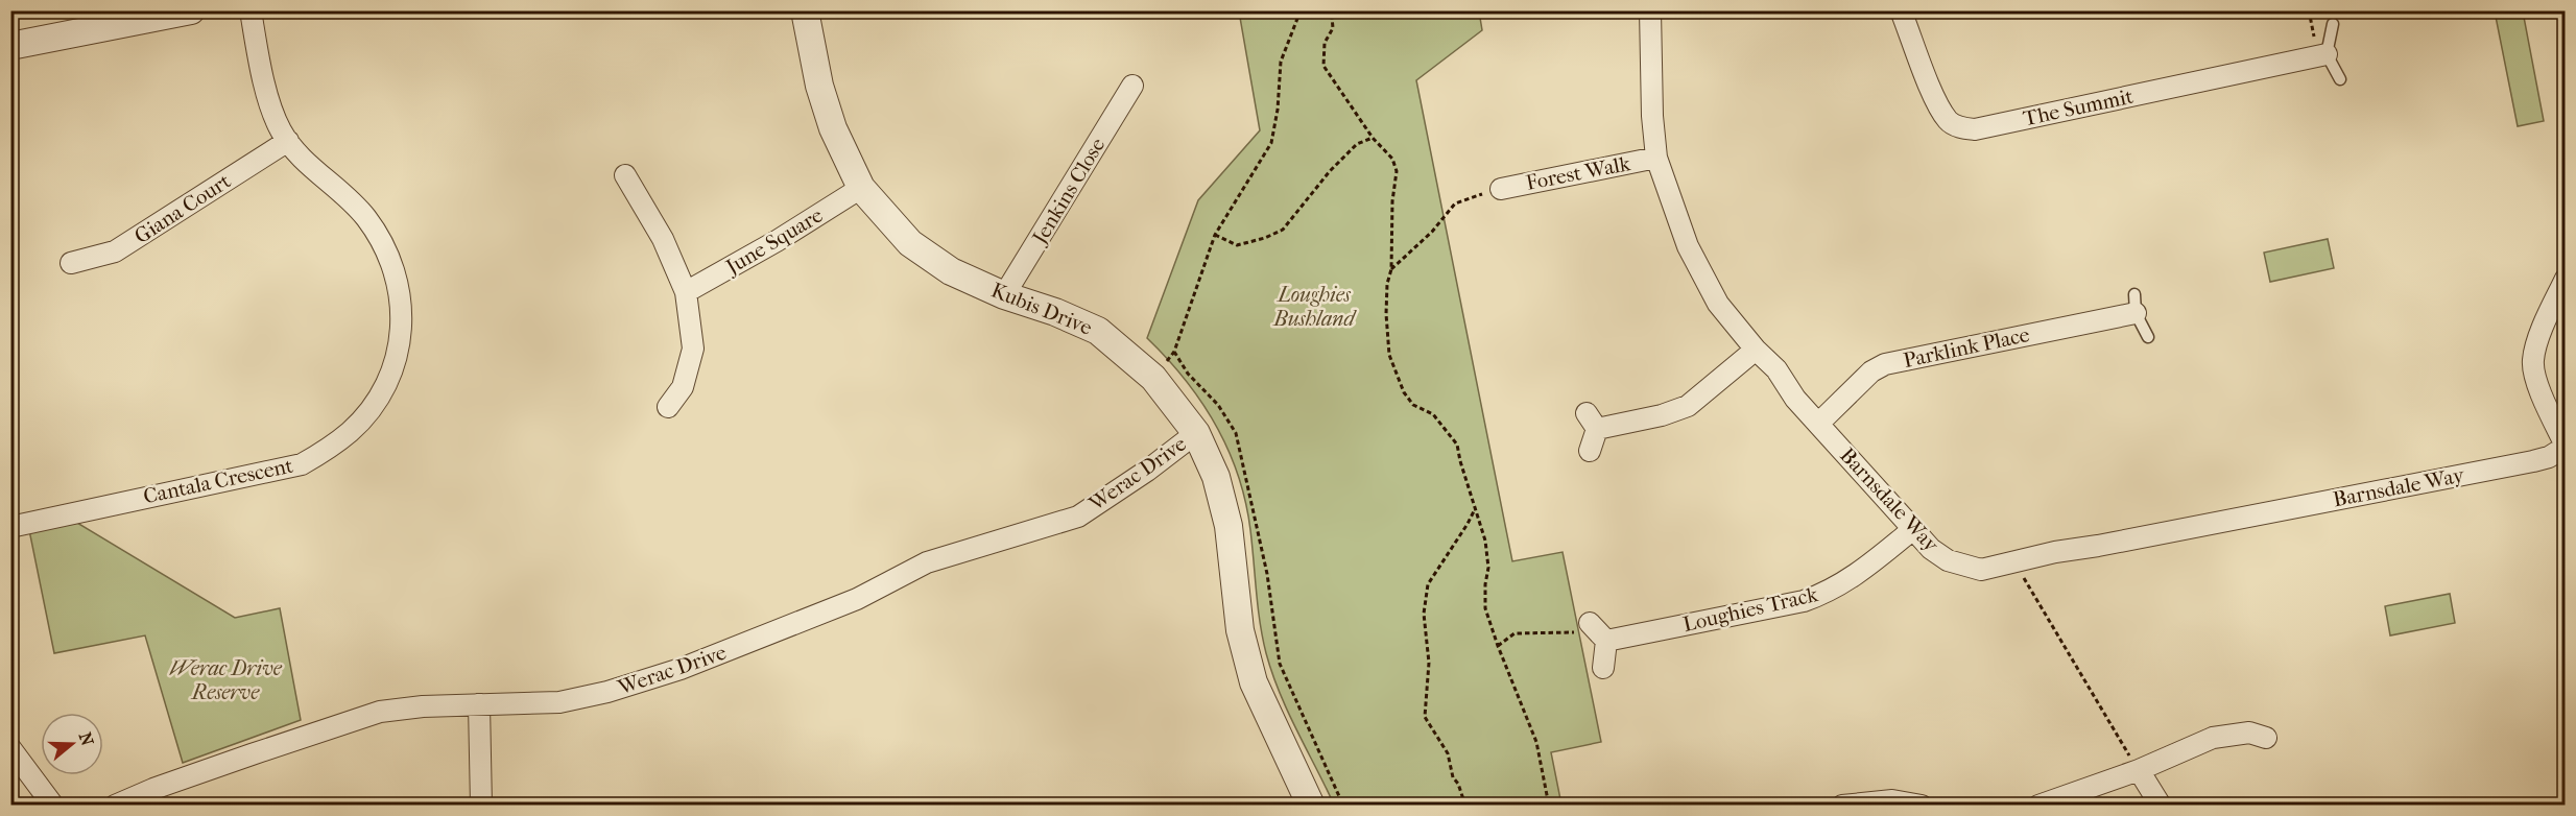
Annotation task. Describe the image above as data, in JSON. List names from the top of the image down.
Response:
{
  "streets": {
    "street": [
      "The Summit",
      "Forest Walk",
      "Jenkins Close",
      "Giana Court",
      "June Square",
      "Kubis Drive",
      "Parklink Place",
      "Werac Drive",
      "Cantala Crescent",
      "Barnsdale Way",
      "Loughies Track"
    ]
  },
  "crossings": [
    ["Forest Walk", "Barnsdale Way"],
    ["Jenkins Close", "Kubis Drive"],
    ["Giana Court", "Cantala Crescent"],
    ["June Square", "Kubis Drive"],
    ["Kubis Drive", "Werac Drive"],
    ["Parklink Place", "Barnsdale Way"],
    ["Barnsdale Way", "Loughies Track"]
  ],
  "parks": ["Loughies Bushland", "Werac Drive Reserve"],
  "north": "right"
}
